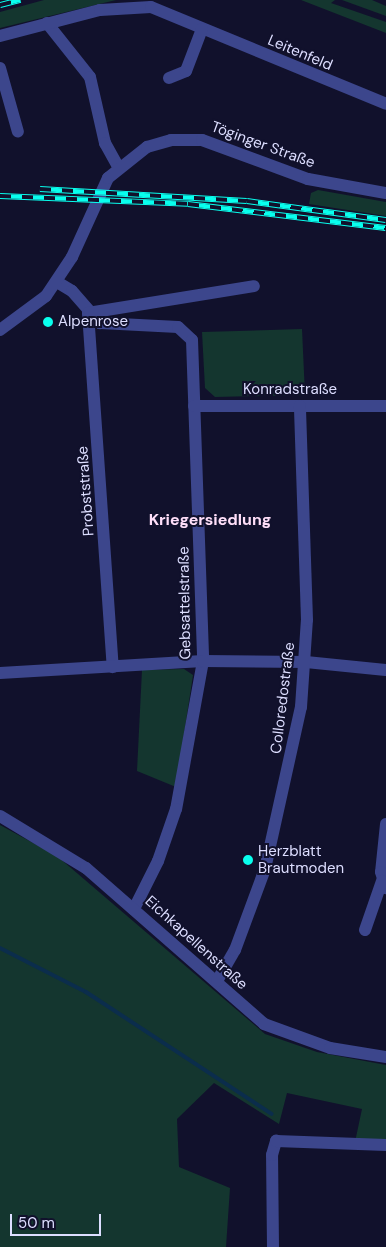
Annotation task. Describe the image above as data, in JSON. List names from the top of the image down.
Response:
{
  "streets": {
    "street": [
      "Leitenfeld",
      "Töginger Straße",
      "Konradstraße",
      "Probststraße",
      "Gebsattelstraße",
      "Colloredostraße",
      "Eichkapellenstraße"
    ]
  },
  "crossings": [
    ["Konradstraße", "Gebsattelstraße"],
    ["Konradstraße", "Colloredostraße"],
    ["Probststraße", "Gebsattelstraße"],
    ["Gebsattelstraße", "Eichkapellenstraße"],
    ["Colloredostraße", "Eichkapellenstraße"]
  ],
  "districts": ["Kriegersiedlung"],
  "places": ["Alpenrose", "Herzblatt Brautmoden"],
  "scale_bar": "50 m"
}
